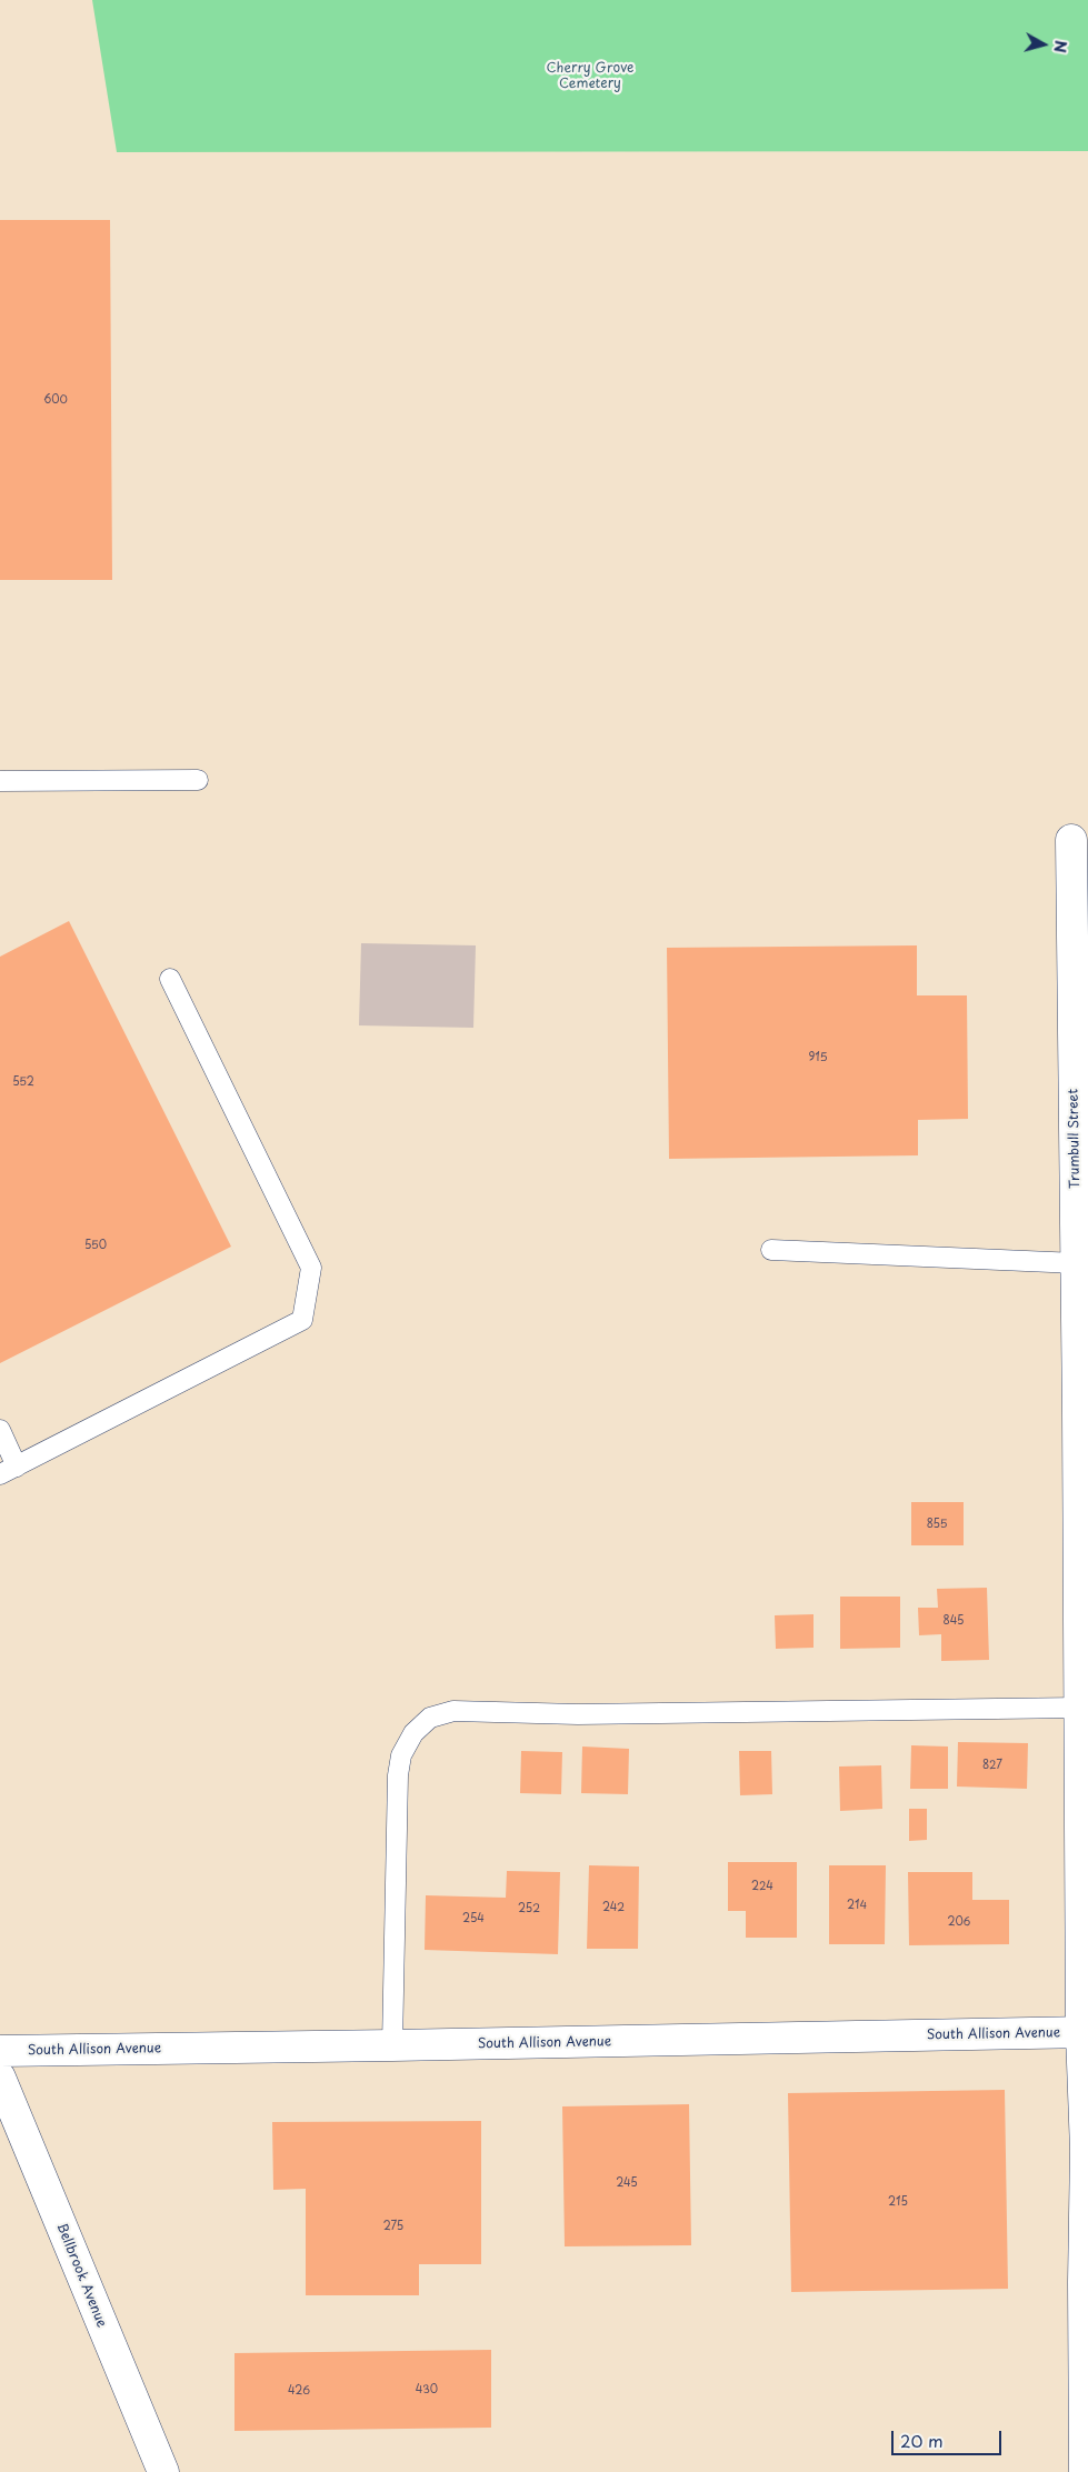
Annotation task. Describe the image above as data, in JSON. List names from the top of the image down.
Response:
{
  "streets": {
    "street": ["Trumbull Street", "South Allison Avenue", "Bellbrook Avenue"]
  },
  "crossings": [
    ["Trumbull Street", "South Allison Avenue"]
  ],
  "parks": ["Cherry Grove Cemetery"],
  "house_numbers": [
    "600",
    "915",
    "552",
    "550",
    "855",
    "845",
    "827",
    "224",
    "214",
    "242",
    "252",
    "254",
    "206",
    "245",
    "215",
    "275",
    "430",
    "426"
  ],
  "scale_bar": "20 m",
  "north": "right"
}
